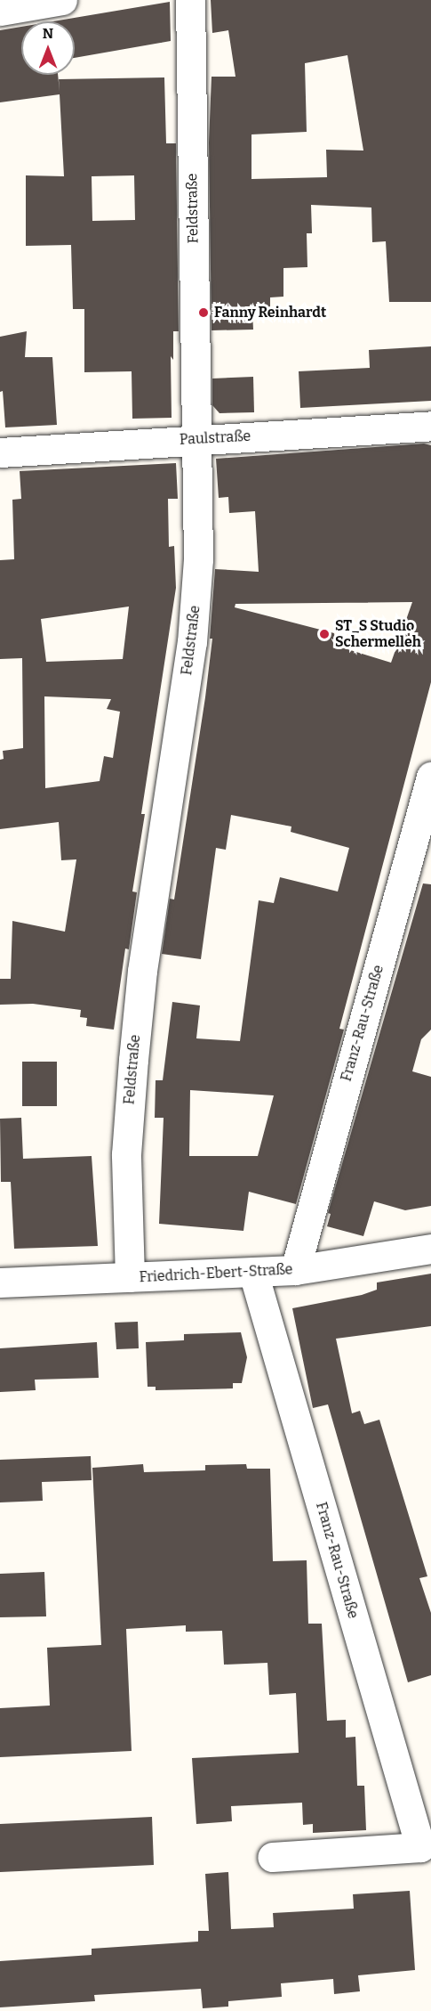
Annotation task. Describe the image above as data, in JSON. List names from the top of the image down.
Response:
{
  "streets": {
    "street": [
      "Feldstraße",
      "Paulstraße",
      "Franz-Rau-Straße",
      "Friedrich-Ebert-Straße"
    ]
  },
  "crossings": [
    ["Feldstraße", "Paulstraße"],
    ["Feldstraße", "Friedrich-Ebert-Straße"],
    ["Franz-Rau-Straße", "Friedrich-Ebert-Straße"]
  ],
  "places": ["Fanny Reinhardt", "ST_S Studio Schermelleh"],
  "north": "top"
}
